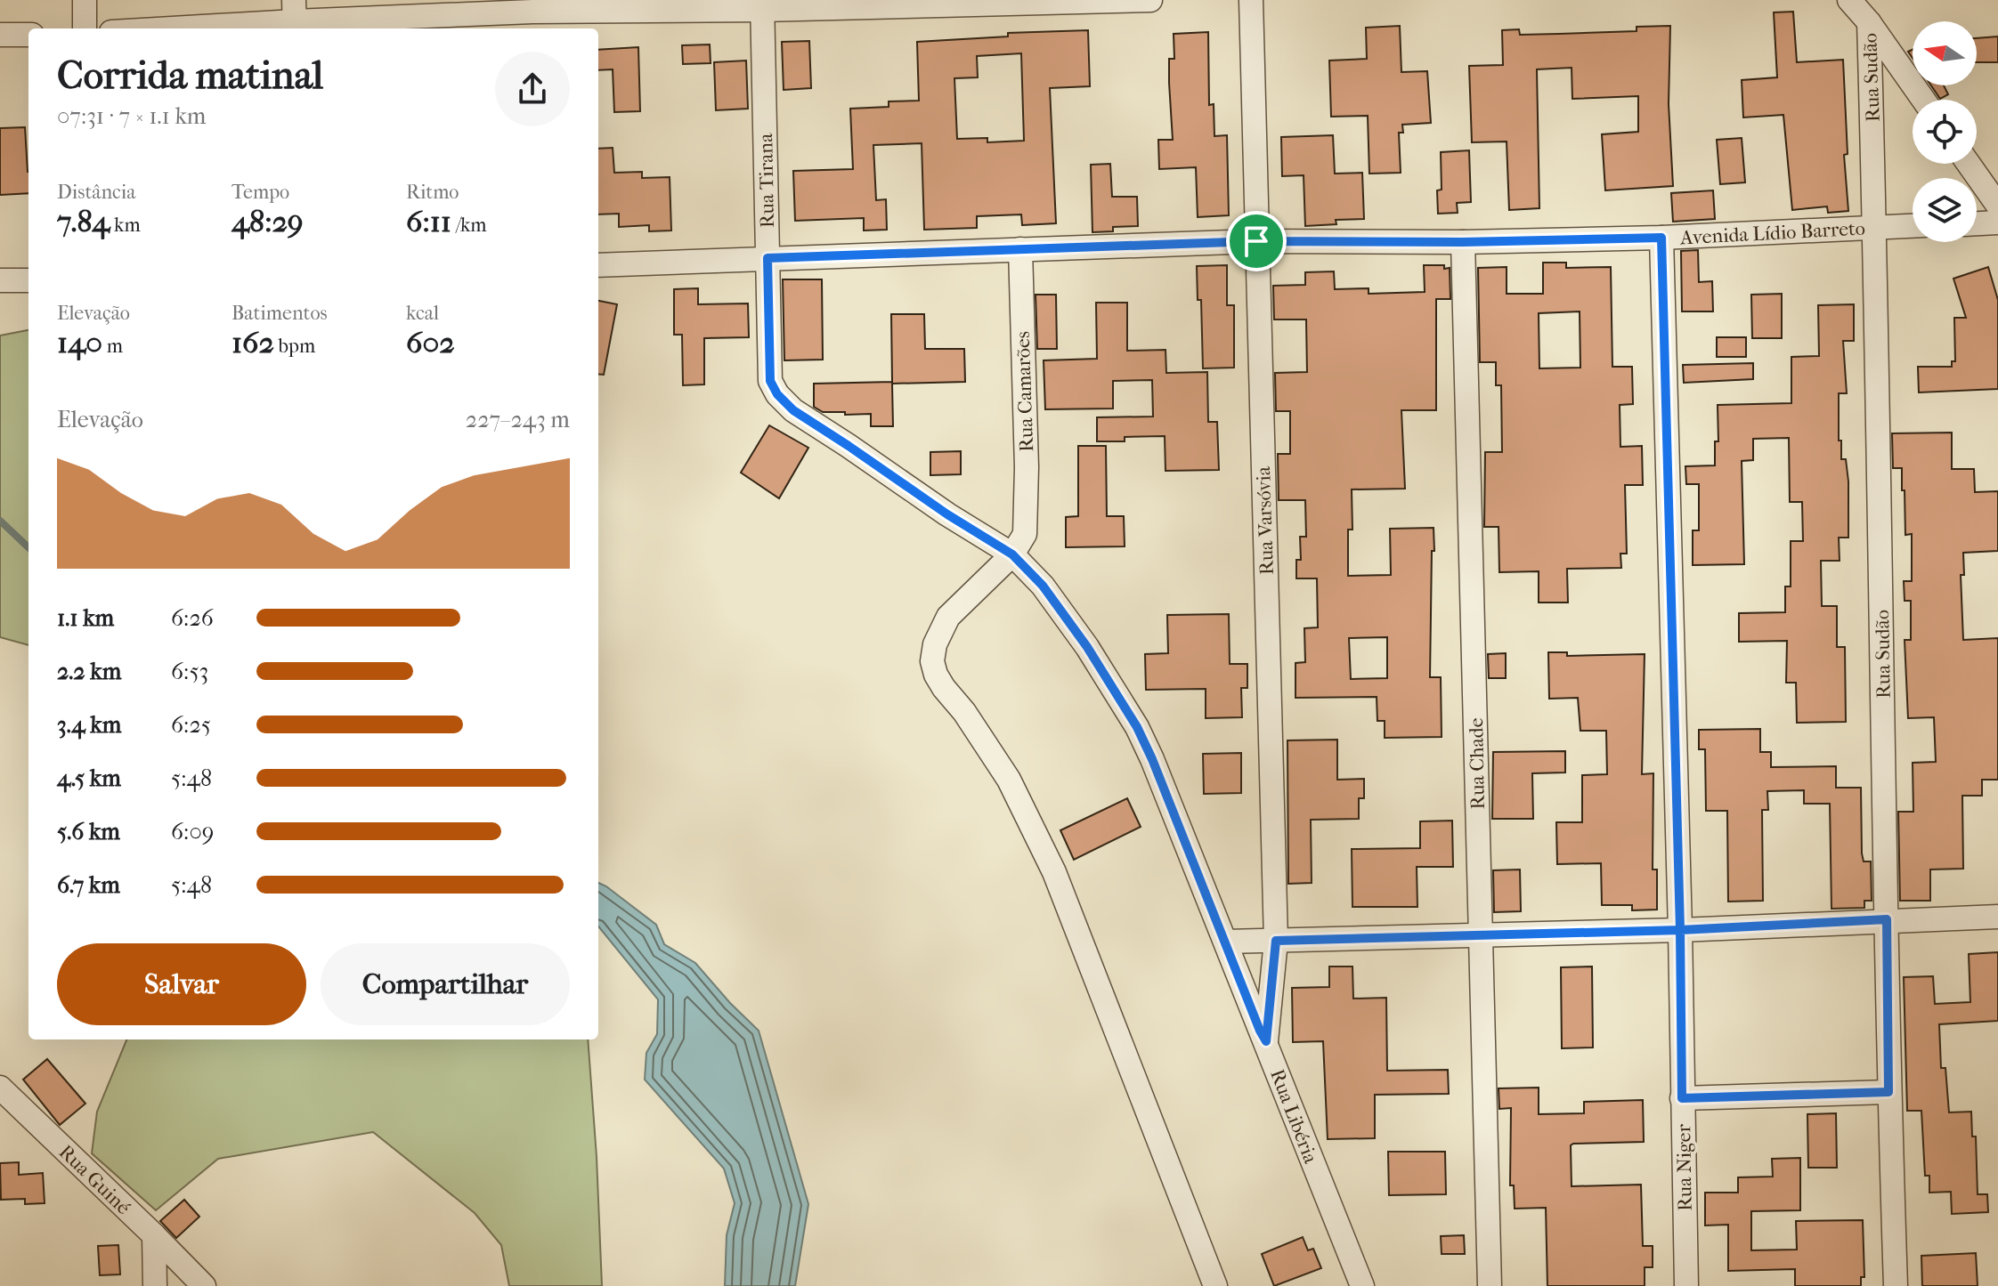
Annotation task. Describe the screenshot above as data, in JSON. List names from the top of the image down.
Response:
{
  "streets": {
    "street": [
      "Rua Sudão",
      "Rua Tirana",
      "Avenida Lídio Barreto",
      "Rua Camarões",
      "Rua Varsóvia",
      "Rua Chade",
      "Rua Libéria",
      "Rua Niger",
      "Rua Guiné"
    ]
  },
  "crossings": [
    ["Rua Sudão", "Avenida Lídio Barreto"],
    ["Rua Tirana", "Avenida Lídio Barreto"],
    ["Rua Tirana", "Rua Libéria"],
    ["Avenida Lídio Barreto", "Rua Camarões"],
    ["Avenida Lídio Barreto", "Rua Varsóvia"],
    ["Avenida Lídio Barreto", "Rua Chade"],
    ["Avenida Lídio Barreto", "Rua Niger"],
    ["Rua Camarões", "Rua Libéria"],
    ["Rua Varsóvia", "Rua Libéria"]
  ],
  "north": "left",
  "page": {
    "heading": ["Corrida matinal", "07:31 · 7 × 1.1 km"],
    "stats": [
      ["Distância", "7.84 km"],
      ["Tempo", "48:29"],
      ["Ritmo", "6:11 /km"],
      ["Elevação", "140 m"],
      ["Batimentos", "162 bpm"],
      ["kcal", "602"]
    ],
    "chart": ["Elevação", "227–243 m"],
    "list": [
      {
        "name": "1.1 km",
        "note": "6:26"
      },
      {
        "name": "2.2 km",
        "note": "6:53"
      },
      {
        "name": "3.4 km",
        "note": "6:25"
      },
      {
        "name": "4.5 km",
        "note": "5:48"
      },
      {
        "name": "5.6 km",
        "note": "6:09"
      },
      {
        "name": "6.7 km",
        "note": "5:48"
      }
    ],
    "buttons": ["Salvar", "Compartilhar"]
  }
}
